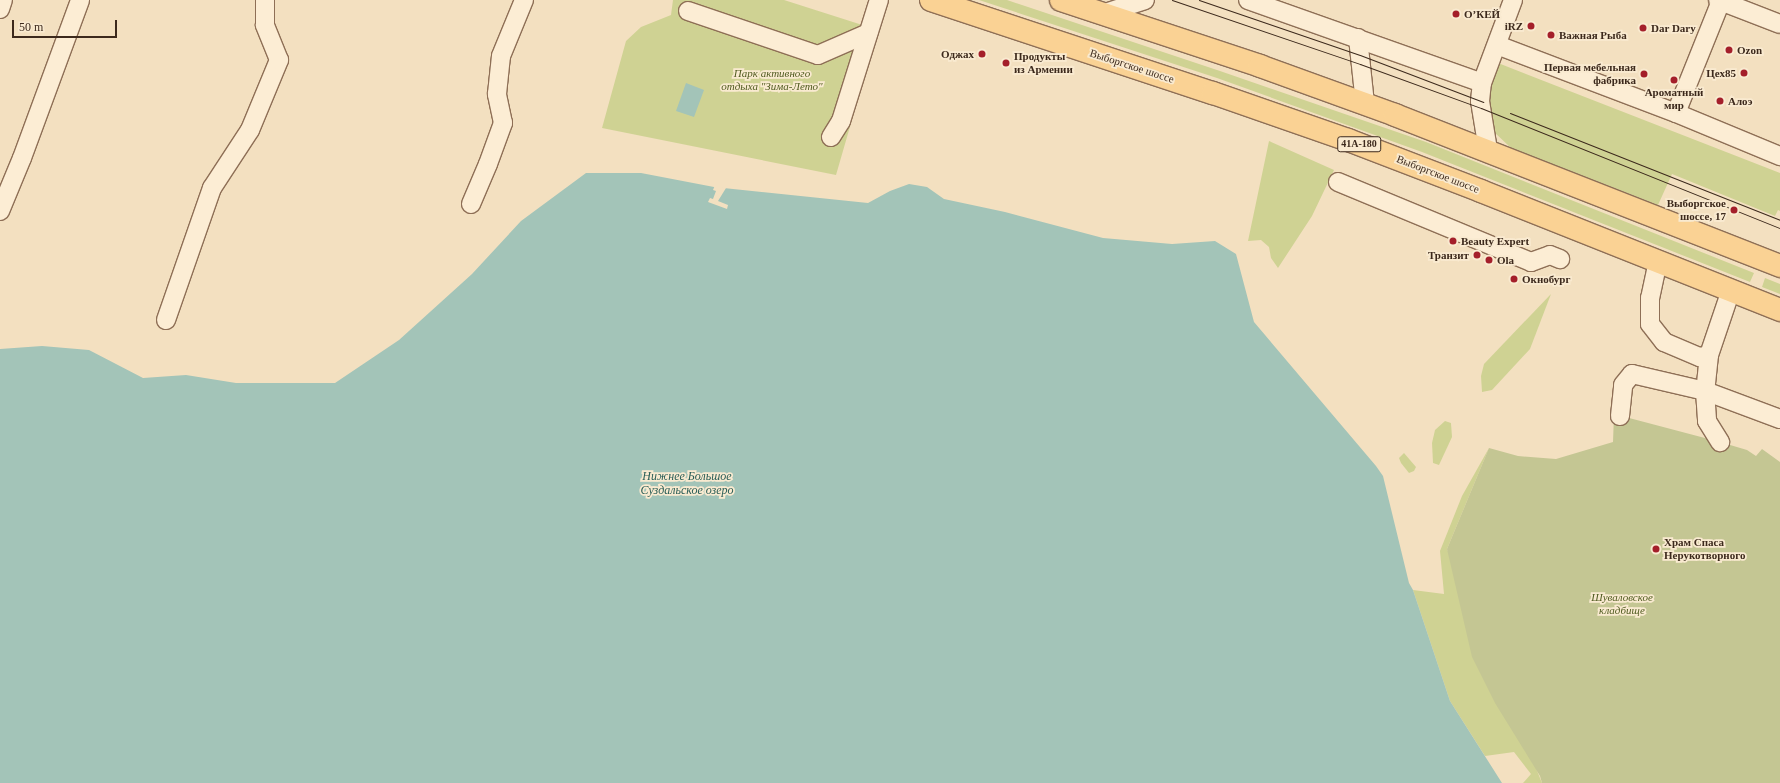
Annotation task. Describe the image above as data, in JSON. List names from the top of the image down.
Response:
{
  "streets": {
    "main road": ["Выборгское шоссе", "41А-180"]
  },
  "water": ["Нижнее Большое Суздальское озеро"],
  "parks": ["Парк активного отдыха \"Зима-Лето\"", "Шуваловское кладбище"],
  "places": [
    "О’КЕЙ",
    "iRZ",
    "Dar Dary",
    "Важная Рыба",
    "Ozon",
    "Оджах",
    "Продукты из Армении",
    "Цех85",
    "Первая мебельная фабрика",
    "Ароматный мир",
    "Алоэ",
    "Выборгское шоссе, 17",
    "Beauty Expert",
    "Транзит",
    "Ola",
    "Окнобург",
    "Храм Спаса Нерукотворного"
  ],
  "scale_bar": "50 m"
}
